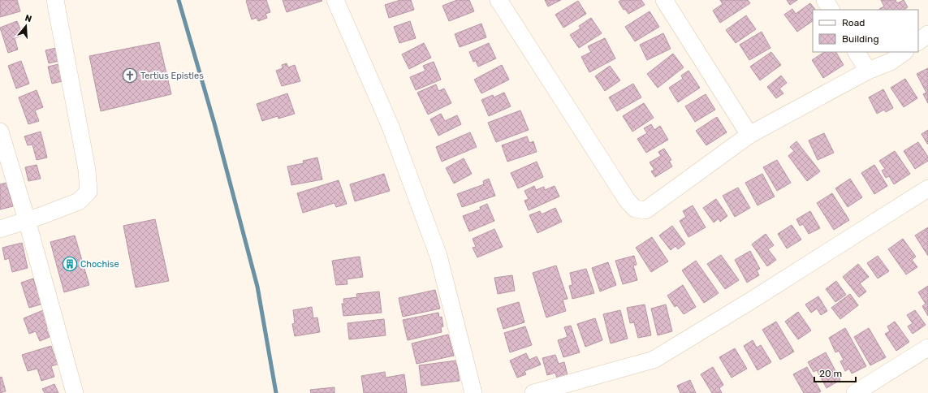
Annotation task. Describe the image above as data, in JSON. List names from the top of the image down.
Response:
{
  "places": {
    "church": ["Tertius Epistles"],
    "building": ["Chochise"]
  },
  "legend": ["Road", "Building"],
  "scale_bar": "20 m",
  "north": "top"
}
